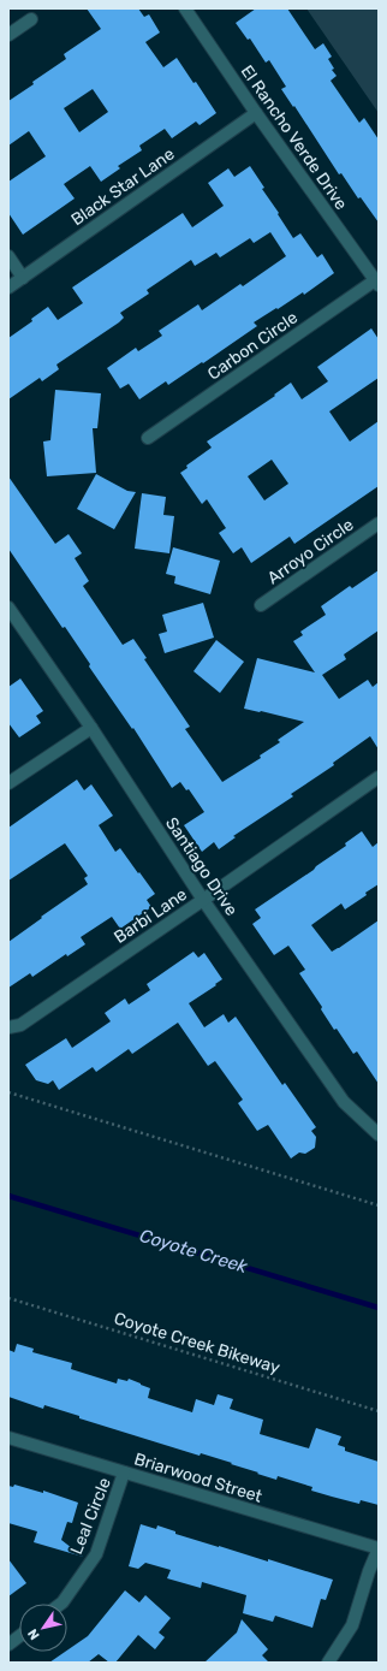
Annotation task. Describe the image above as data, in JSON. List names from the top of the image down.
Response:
{
  "streets": {
    "street": [
      "El Rancho Verde Drive",
      "Black Star Lane",
      "Carbon Circle",
      "Arroyo Circle",
      "Santiago Drive",
      "Barbi Lane",
      "Briarwood Street",
      "Leal Circle"
    ],
    "path": ["Coyote Creek Bikeway"]
  },
  "crossings": [
    ["El Rancho Verde Drive", "Black Star Lane"],
    ["El Rancho Verde Drive", "Carbon Circle"],
    ["Santiago Drive", "Barbi Lane"],
    ["Briarwood Street", "Leal Circle"]
  ],
  "water": ["Coyote Creek"],
  "north": "bottom left"
}
